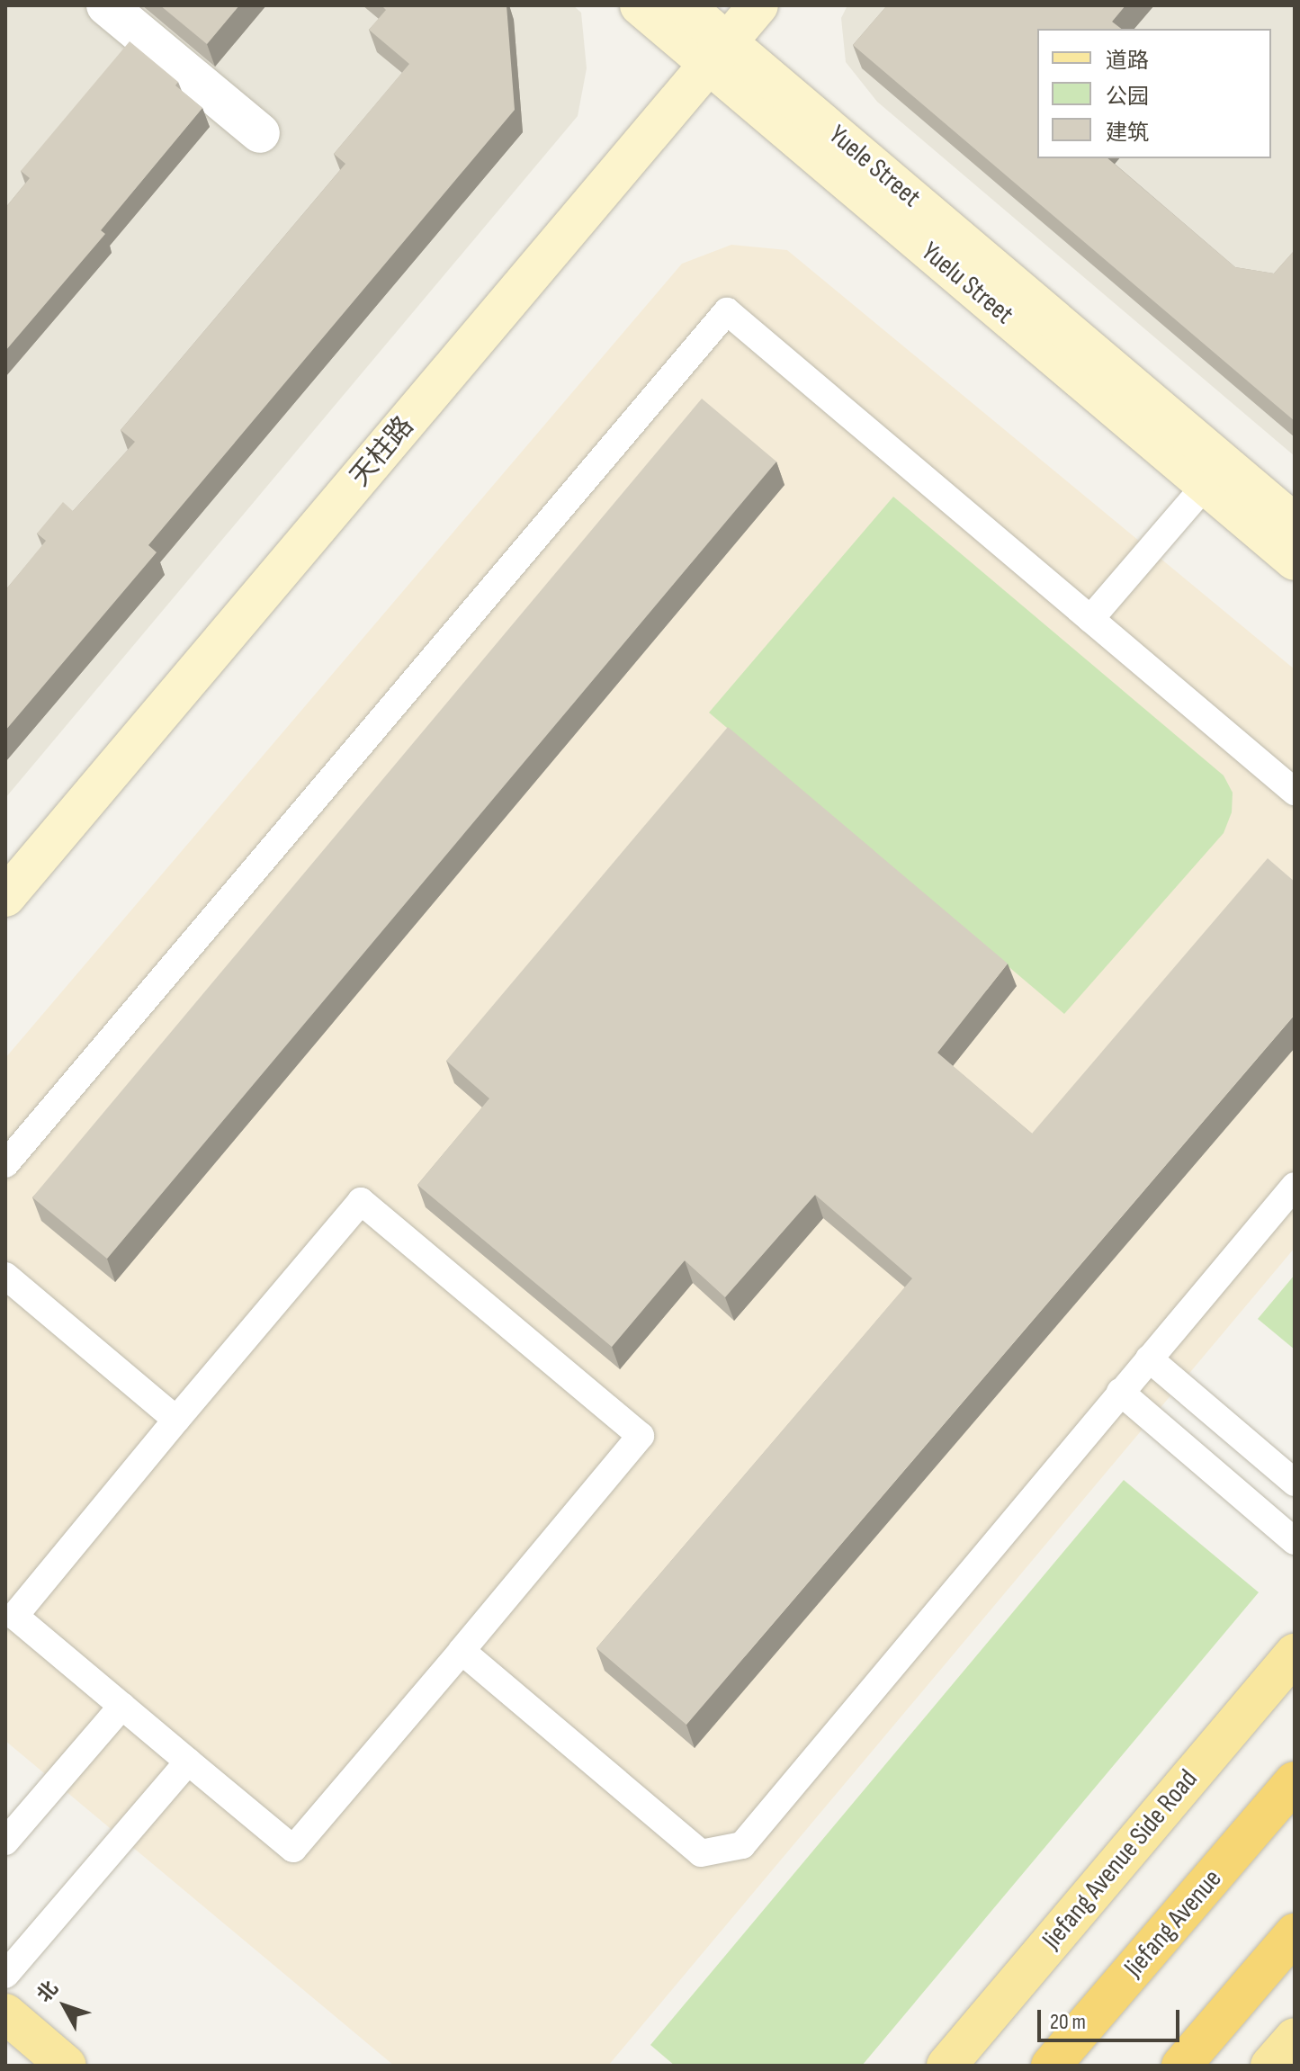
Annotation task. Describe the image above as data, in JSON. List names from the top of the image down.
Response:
{
  "streets": {
    "highway": ["Jiefang Avenue"],
    "main road": ["Jiefang Avenue Side Road"],
    "street": ["Yuele Street", "Yuelu Street", "天柱路"]
  },
  "crossings": [
    ["Yuele Street", "Yuelu Street"],
    ["Yuele Street", "天柱路"],
    ["Yuelu Street", "天柱路"]
  ],
  "legend": ["道路", "公园", "建筑"],
  "scale_bar": "20 m",
  "north": "top left"
}
